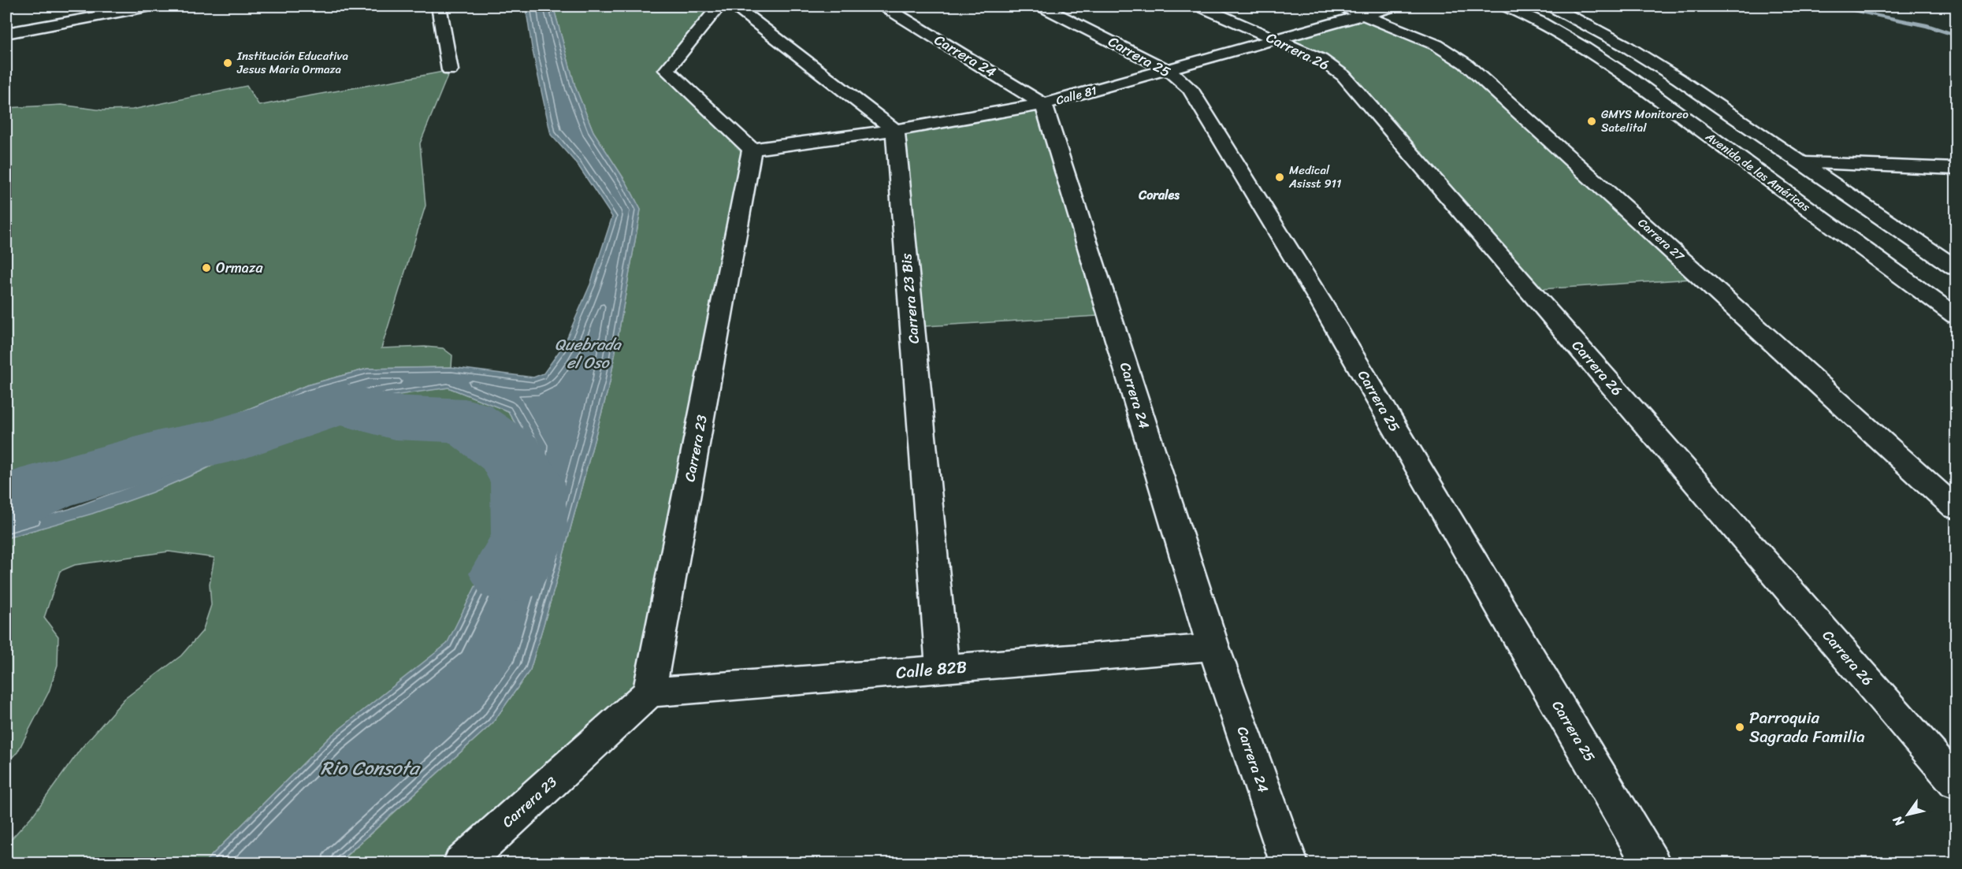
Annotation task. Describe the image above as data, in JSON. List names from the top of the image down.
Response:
{
  "streets": {
    "street": [
      "Carrera 26",
      "Carrera 24",
      "Carrera 25",
      "Calle 81",
      "Avenida de las Américas",
      "Carrera 27",
      "Carrera 23 Bis",
      "Carrera 23",
      "Calle 82B"
    ]
  },
  "crossings": [
    ["Carrera 26", "Calle 81"],
    ["Carrera 24", "Calle 81"],
    ["Carrera 24", "Calle 82B"],
    ["Carrera 25", "Calle 81"],
    ["Calle 81", "Carrera 27"],
    ["Calle 81", "Carrera 23 Bis"],
    ["Calle 81", "Carrera 23"],
    ["Carrera 23 Bis", "Calle 82B"],
    ["Carrera 23", "Calle 82B"]
  ],
  "districts": ["Corales"],
  "water": ["Quebrada el Oso", "Rio Consota"],
  "places": [
    "Institución Educativa Jesus Maria Ormaza",
    "GMYS Monitoreo Satelital",
    "Medical Asisst 911",
    "Ormaza",
    "Parroquia Sagrada Familia"
  ],
  "north": "bottom left"
}
